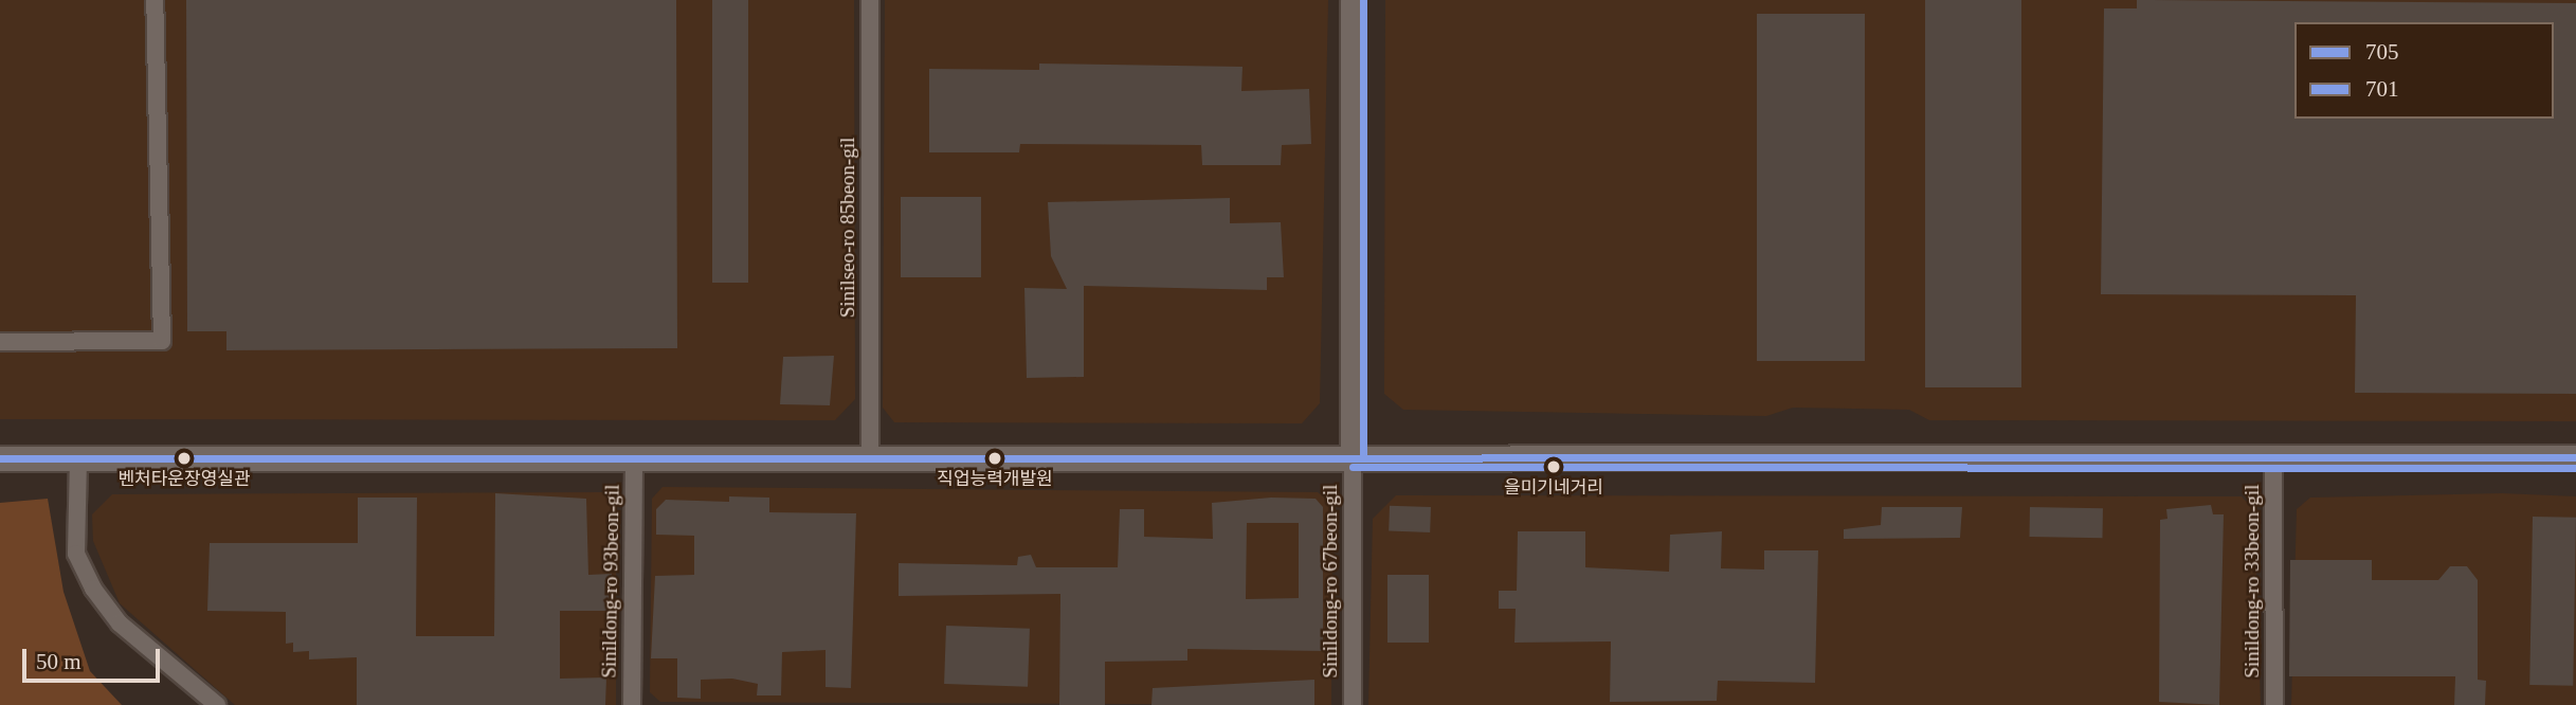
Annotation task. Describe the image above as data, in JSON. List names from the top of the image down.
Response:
{
  "streets": {
    "street": [
      "Sinilseo-ro 85beon-gil",
      "Sinildong-ro 93beon-gil",
      "Sinildong-ro 67beon-gil",
      "Sinildong-ro 33beon-gil"
    ]
  },
  "places": ["벤처타운장영실관", "직업능력개발원", "을미기네거리"],
  "lines": ["transit line 701", "transit line 705"],
  "legend": ["705", "701"],
  "scale_bar": "50 m"
}
